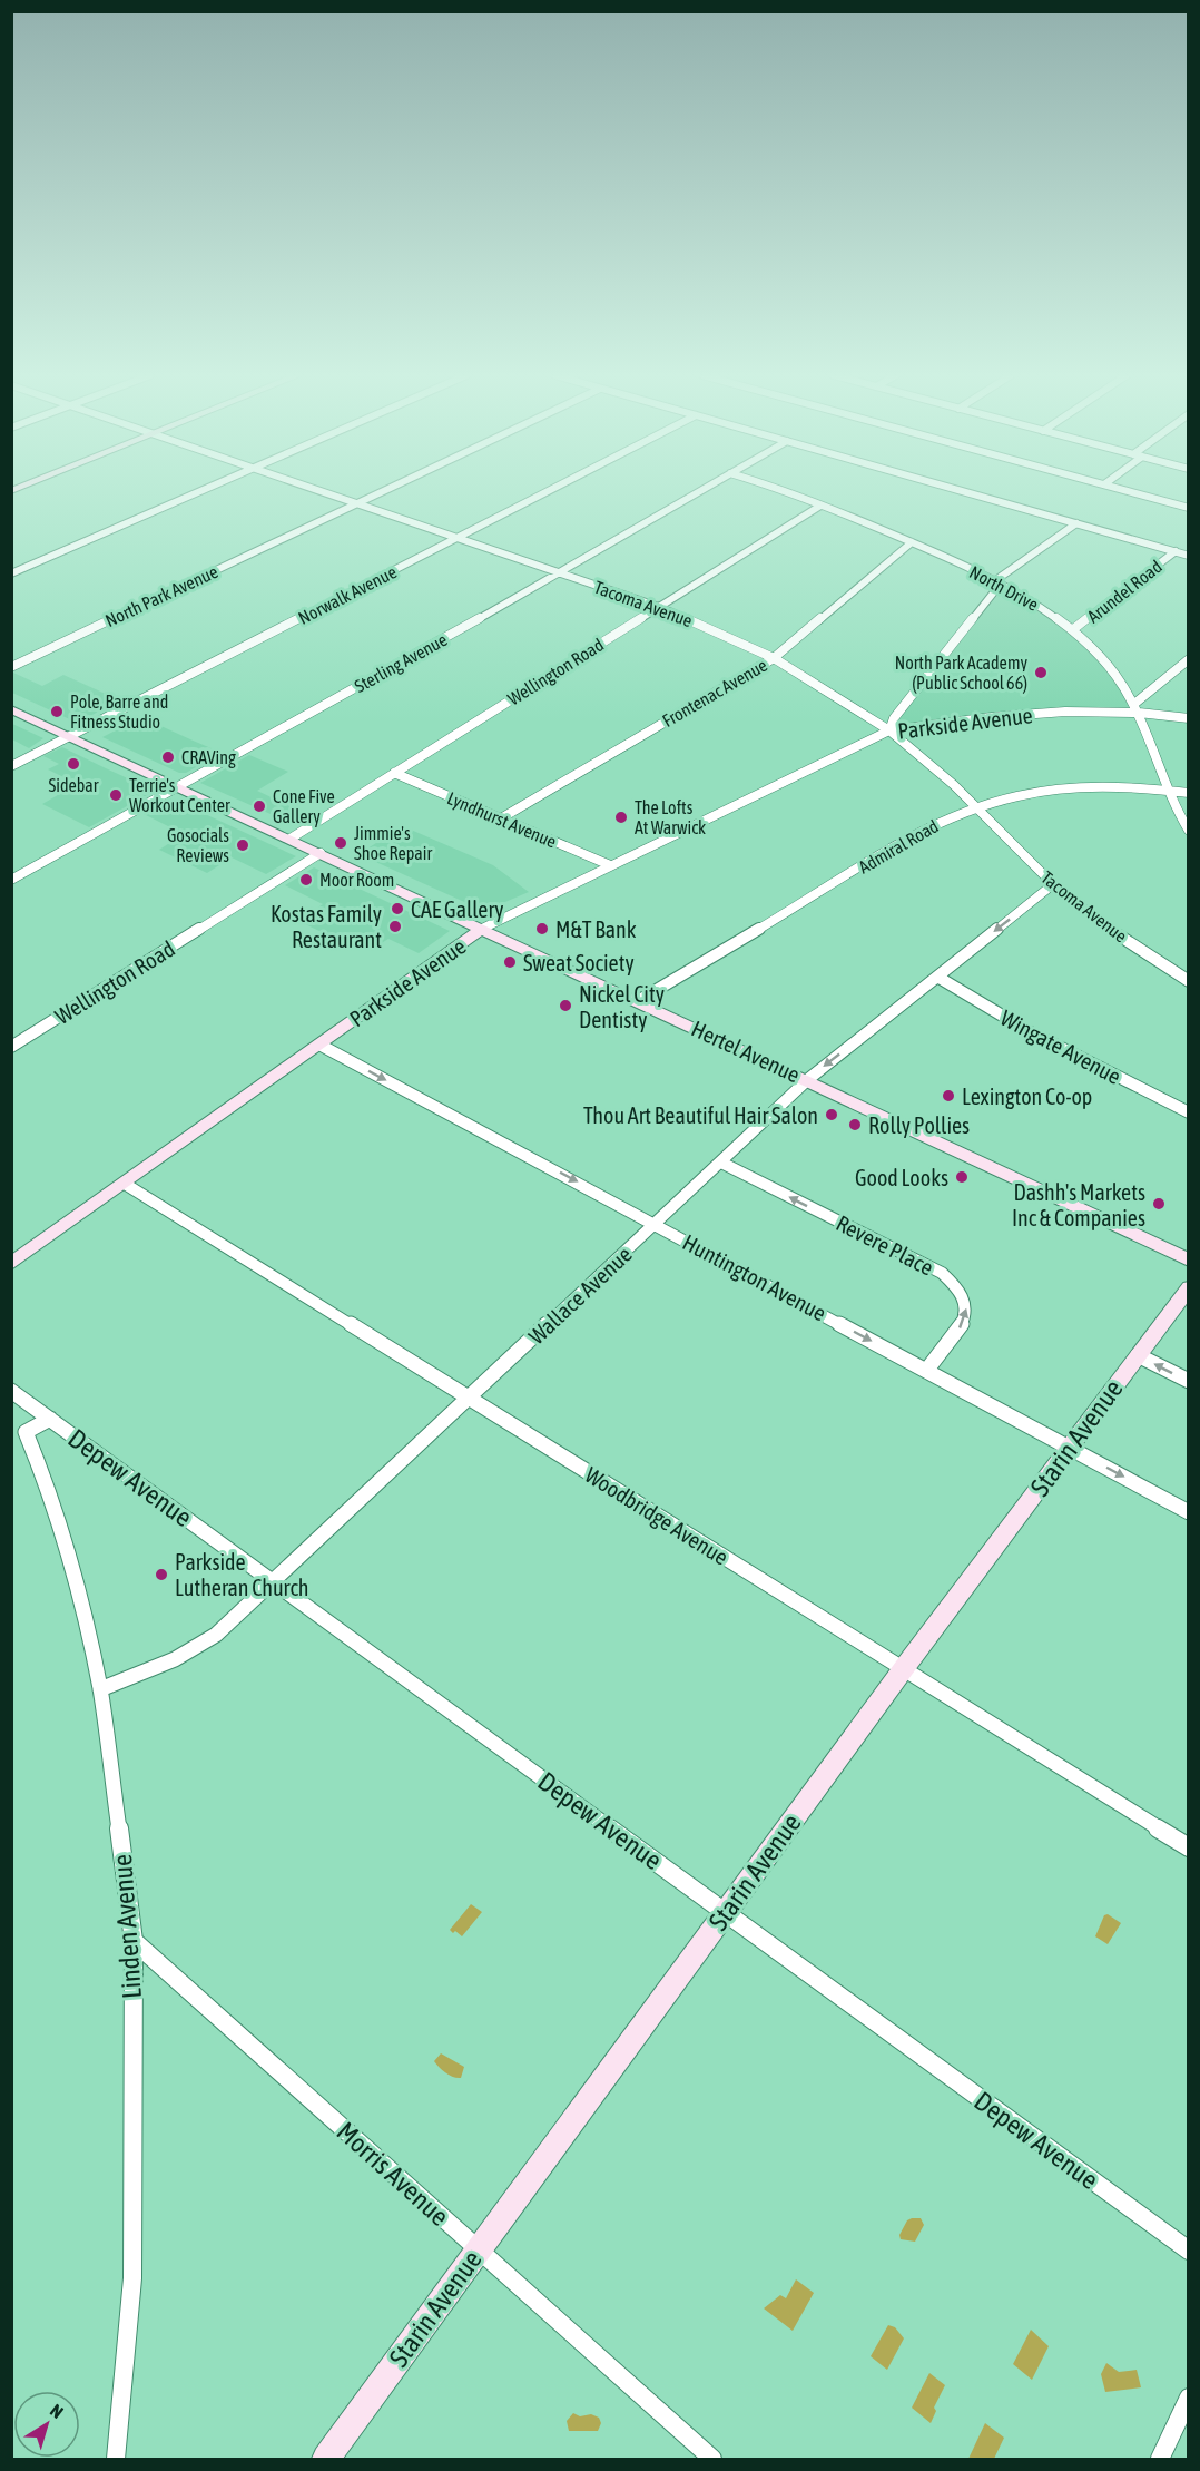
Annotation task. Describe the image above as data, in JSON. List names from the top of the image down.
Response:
{
  "streets": {
    "street": [
      "North Drive",
      "Arundel Road",
      "Norwalk Avenue",
      "North Park Avenue",
      "Tacoma Avenue",
      "Sterling Avenue",
      "Wellington Road",
      "Frontenac Avenue",
      "Parkside Avenue",
      "Lyndhurst Avenue",
      "Admiral Road",
      "Wingate Avenue",
      "Hertel Avenue",
      "Revere Place",
      "Huntington Avenue",
      "Wallace Avenue",
      "Starin Avenue",
      "Depew Avenue",
      "Woodbridge Avenue",
      "Linden Avenue",
      "Morris Avenue"
    ]
  },
  "crossings": [
    ["North Drive", "Arundel Road"],
    ["North Drive", "Wellington Road"],
    ["North Drive", "Frontenac Avenue"],
    ["North Drive", "Parkside Avenue"],
    ["Norwalk Avenue", "Tacoma Avenue"],
    ["Norwalk Avenue", "Hertel Avenue"],
    ["North Park Avenue", "Tacoma Avenue"],
    ["Tacoma Avenue", "Sterling Avenue"],
    ["Tacoma Avenue", "Wellington Road"],
    ["Tacoma Avenue", "Frontenac Avenue"],
    ["Tacoma Avenue", "Parkside Avenue"],
    ["Tacoma Avenue", "Admiral Road"],
    ["Tacoma Avenue", "Wallace Avenue"],
    ["Sterling Avenue", "Hertel Avenue"],
    ["Wellington Road", "Lyndhurst Avenue"],
    ["Wellington Road", "Hertel Avenue"],
    ["Frontenac Avenue", "Lyndhurst Avenue"],
    ["Parkside Avenue", "Lyndhurst Avenue"],
    ["Parkside Avenue", "Hertel Avenue"],
    ["Parkside Avenue", "Huntington Avenue"],
    ["Parkside Avenue", "Woodbridge Avenue"],
    ["Admiral Road", "Hertel Avenue"],
    ["Wingate Avenue", "Wallace Avenue"],
    ["Hertel Avenue", "Wallace Avenue"],
    ["Revere Place", "Huntington Avenue"],
    ["Revere Place", "Wallace Avenue"],
    ["Huntington Avenue", "Wallace Avenue"],
    ["Huntington Avenue", "Starin Avenue"],
    ["Wallace Avenue", "Depew Avenue"],
    ["Wallace Avenue", "Woodbridge Avenue"],
    ["Wallace Avenue", "Linden Avenue"],
    ["Starin Avenue", "Depew Avenue"],
    ["Starin Avenue", "Woodbridge Avenue"],
    ["Starin Avenue", "Morris Avenue"],
    ["Depew Avenue", "Linden Avenue"],
    ["Linden Avenue", "Morris Avenue"]
  ],
  "one_way": ["Huntington Avenue"],
  "places": [
    "North Park Academy (Public School 66)",
    "Pole, Barre and Fitness Studio",
    "CRAVing",
    "Sidebar",
    "Terrie's Workout Center",
    "Cone Five Gallery",
    "The Lofts At Warwick",
    "Jimmie's Shoe Repair",
    "Gosocials Reviews",
    "Moor Room",
    "CAE Gallery",
    "Kostas Family Restaurant",
    "M&T Bank",
    "Sweat Society",
    "Nickel City Dentisty",
    "Lexington Co-op",
    "Thou Art Beautiful Hair Salon",
    "Rolly Pollies",
    "Good Looks",
    "Dashh's Markets Inc & Companies",
    "Parkside Lutheran Church"
  ],
  "north": "top right"
}
